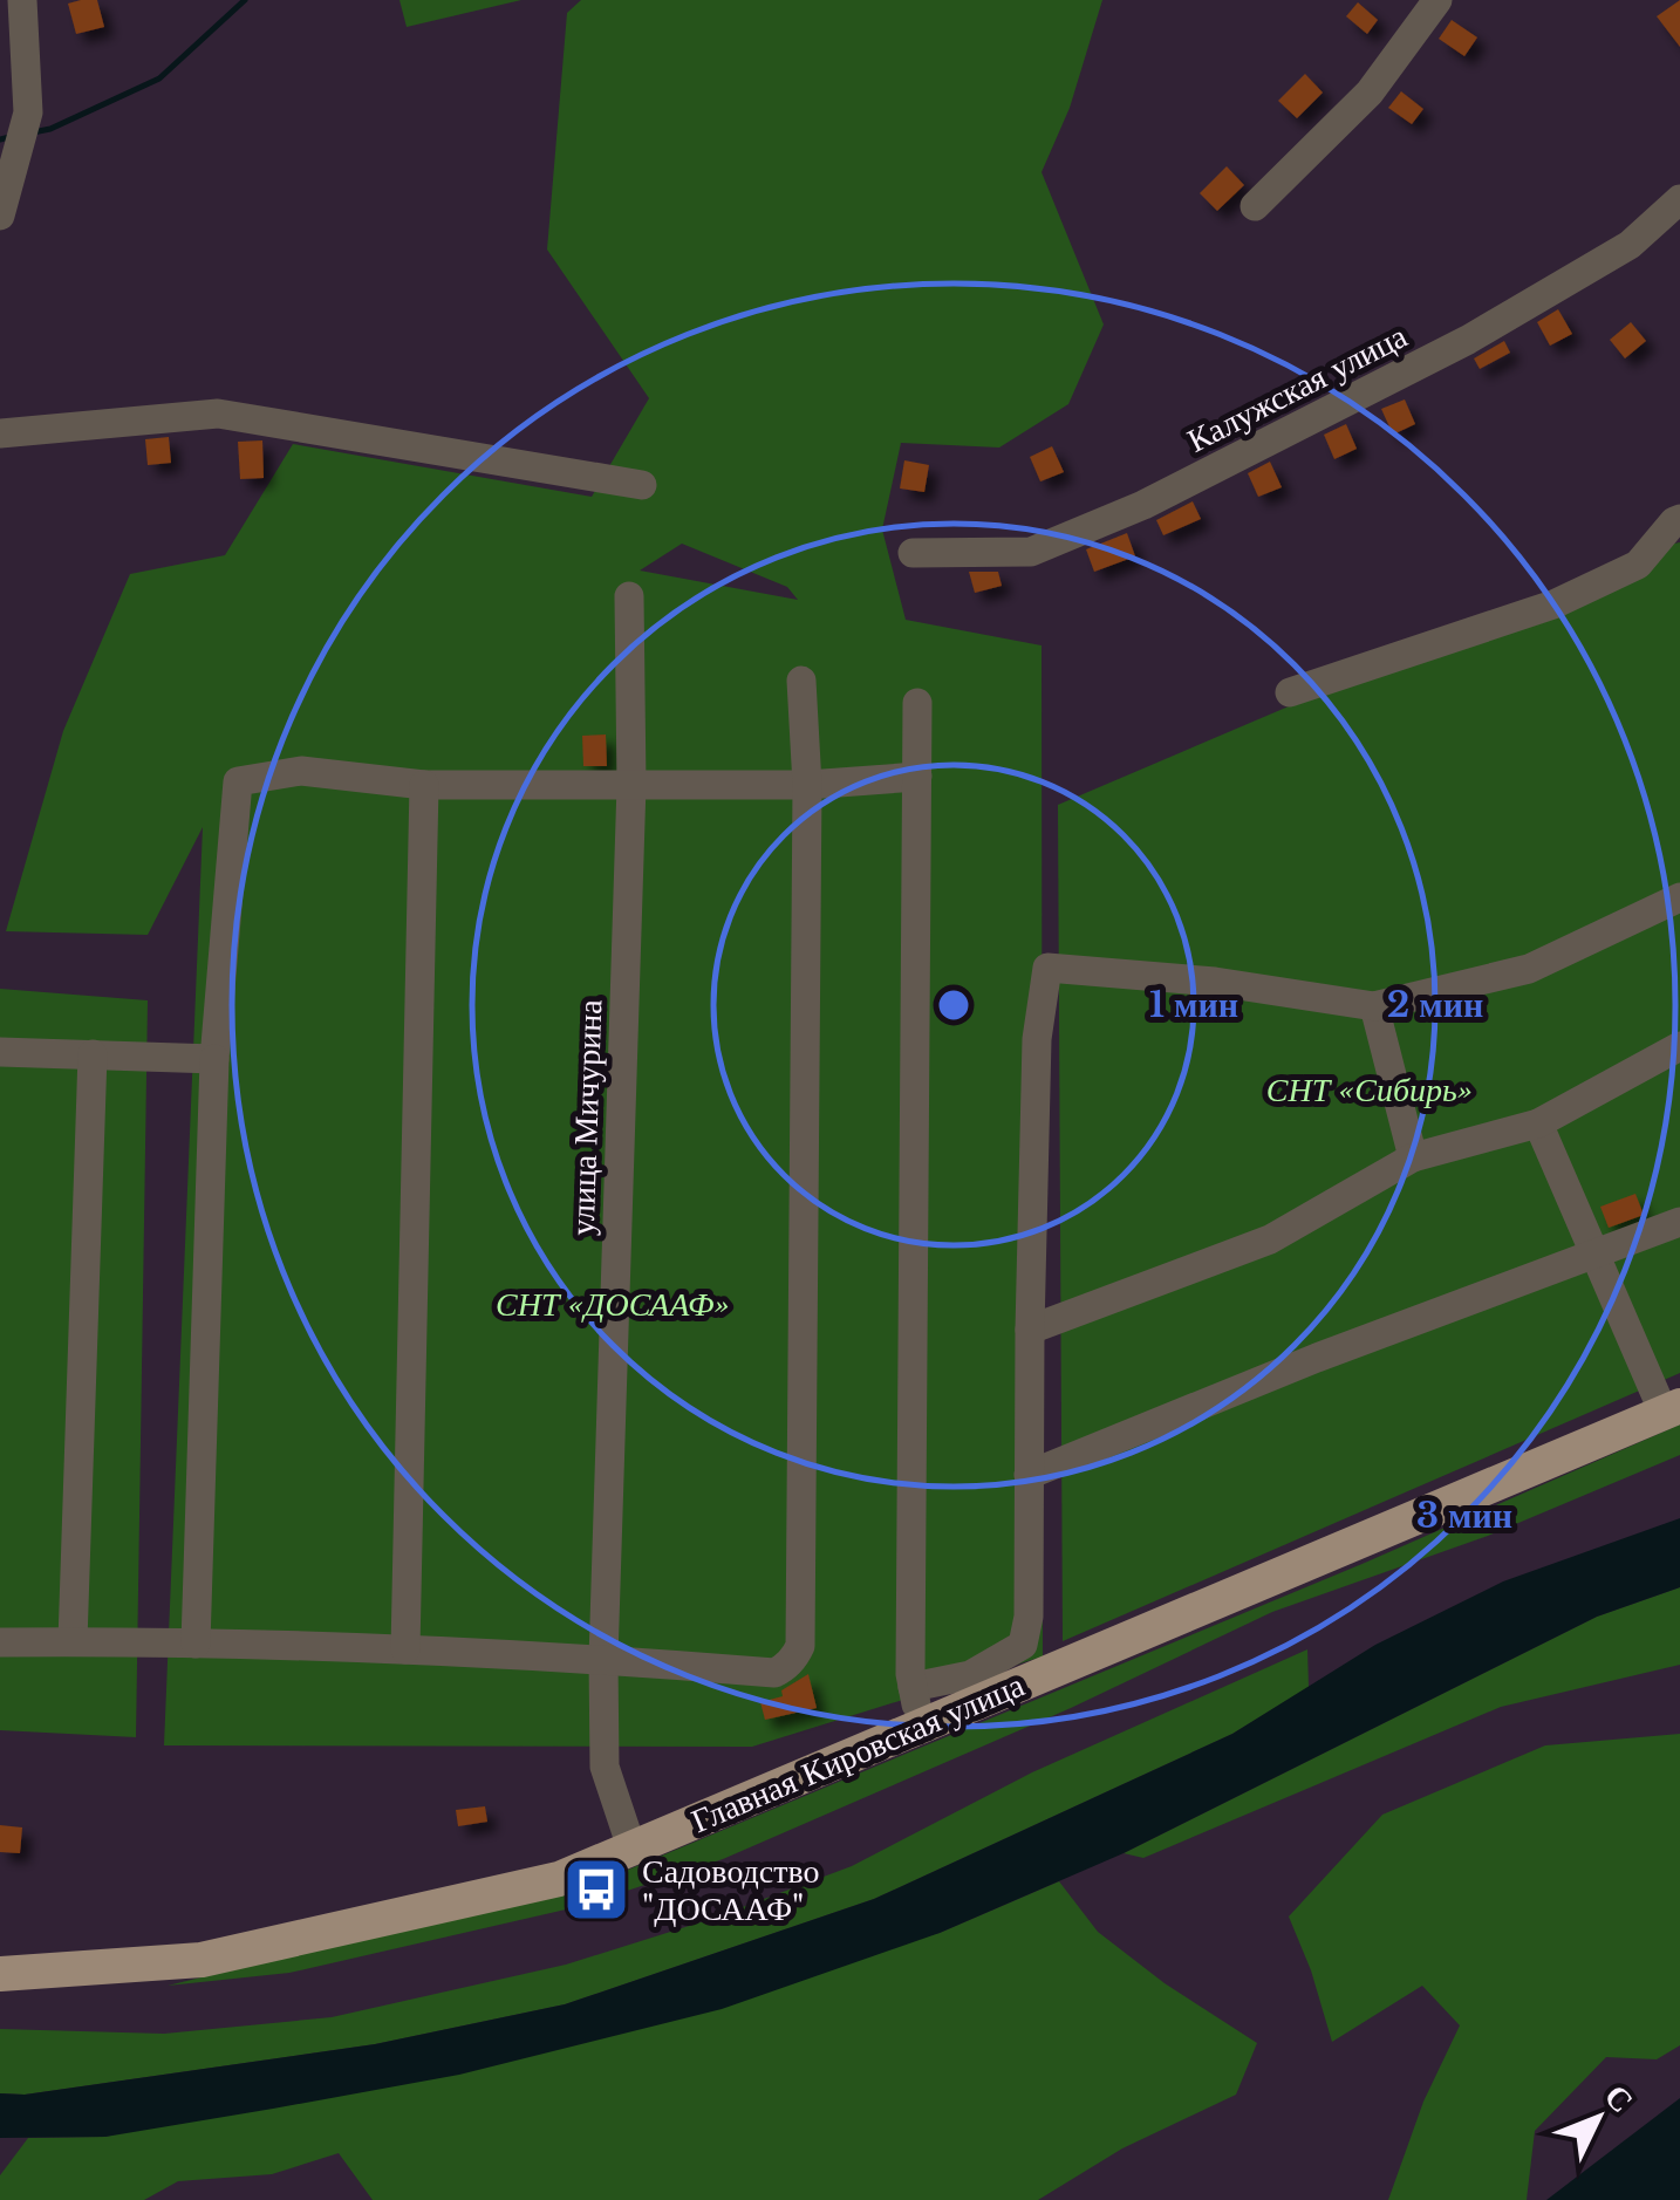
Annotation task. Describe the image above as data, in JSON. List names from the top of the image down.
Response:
{
  "streets": {
    "main road": ["Главная Кировская улица"],
    "street": ["Калужская улица", "улица Мичурина"]
  },
  "crossings": [
    ["улица Мичурина", "Главная Кировская улица"]
  ],
  "parks": ["СНТ «Сибирь»", "СНТ «ДОСААФ»"],
  "places": {
    "bus stop": ["Садоводство \"ДОСААФ\""]
  },
  "north": "top right",
  "rings": ["1 мин", "2 мин", "3 мин"]
}
